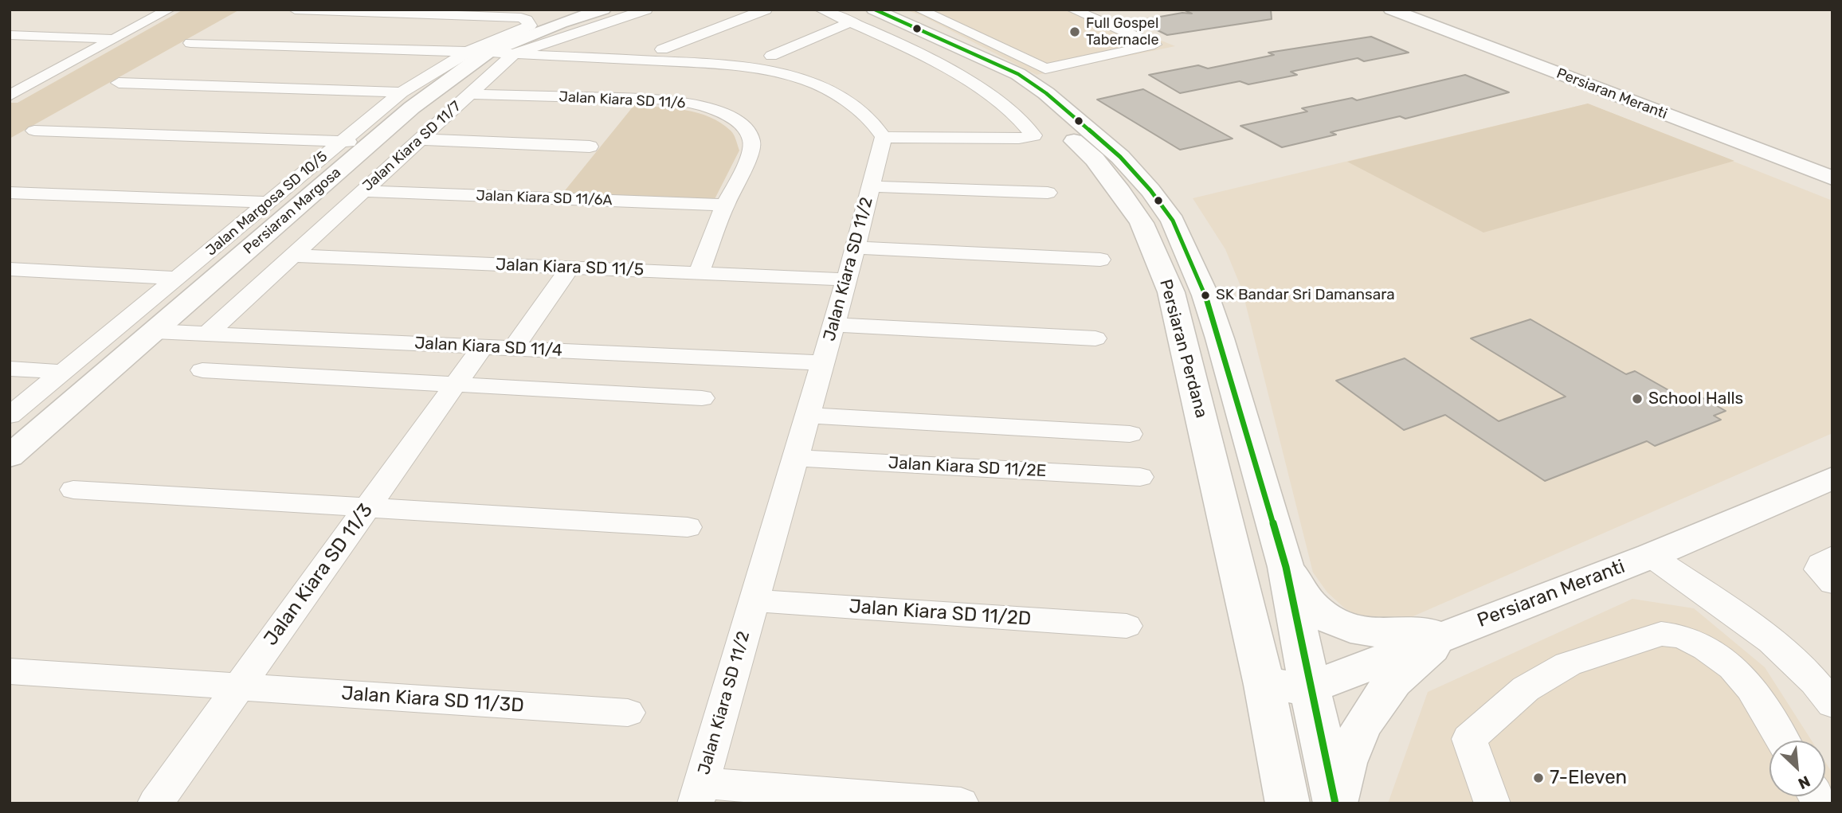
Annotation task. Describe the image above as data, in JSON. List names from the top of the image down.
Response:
{
  "streets": {
    "main road": ["Persiaran Meranti", "Persiaran Margosa", "Persiaran Perdana"],
    "street": [
      "Jalan Kiara SD 11/6",
      "Jalan Kiara SD 11/7",
      "Jalan Kiara SD 11/6A",
      "Jalan Margosa SD 10/5",
      "Jalan Kiara SD 11/5",
      "Jalan Kiara SD 11/2",
      "Jalan Kiara SD 11/4",
      "Jalan Kiara SD 11/2E",
      "Jalan Kiara SD 11/3",
      "Jalan Kiara SD 11/2D",
      "Jalan Kiara SD 11/3D"
    ]
  },
  "crossings": [
    ["Persiaran Meranti", "Persiaran Perdana"],
    ["Jalan Kiara SD 11/6", "Jalan Kiara SD 11/7"],
    ["Jalan Kiara SD 11/6", "Jalan Kiara SD 11/6A"],
    ["Jalan Kiara SD 11/6", "Jalan Kiara SD 11/5"],
    ["Jalan Kiara SD 11/7", "Jalan Kiara SD 11/6A"],
    ["Jalan Kiara SD 11/7", "Jalan Kiara SD 11/5"],
    ["Jalan Kiara SD 11/7", "Jalan Kiara SD 11/4"],
    ["Jalan Margosa SD 10/5", "Persiaran Margosa"],
    ["Persiaran Margosa", "Jalan Kiara SD 11/4"],
    ["Jalan Kiara SD 11/5", "Jalan Kiara SD 11/2"],
    ["Jalan Kiara SD 11/2", "Jalan Kiara SD 11/4"],
    ["Jalan Kiara SD 11/2", "Jalan Kiara SD 11/2E"],
    ["Jalan Kiara SD 11/2", "Jalan Kiara SD 11/2D"],
    ["Jalan Kiara SD 11/4", "Jalan Kiara SD 11/3"],
    ["Jalan Kiara SD 11/3", "Jalan Kiara SD 11/3D"]
  ],
  "places": [
    "Full Gospel Tabernacle",
    "SK Bandar Sri Damansara",
    "School Halls",
    "7-Eleven"
  ],
  "north": "bottom right"
}
